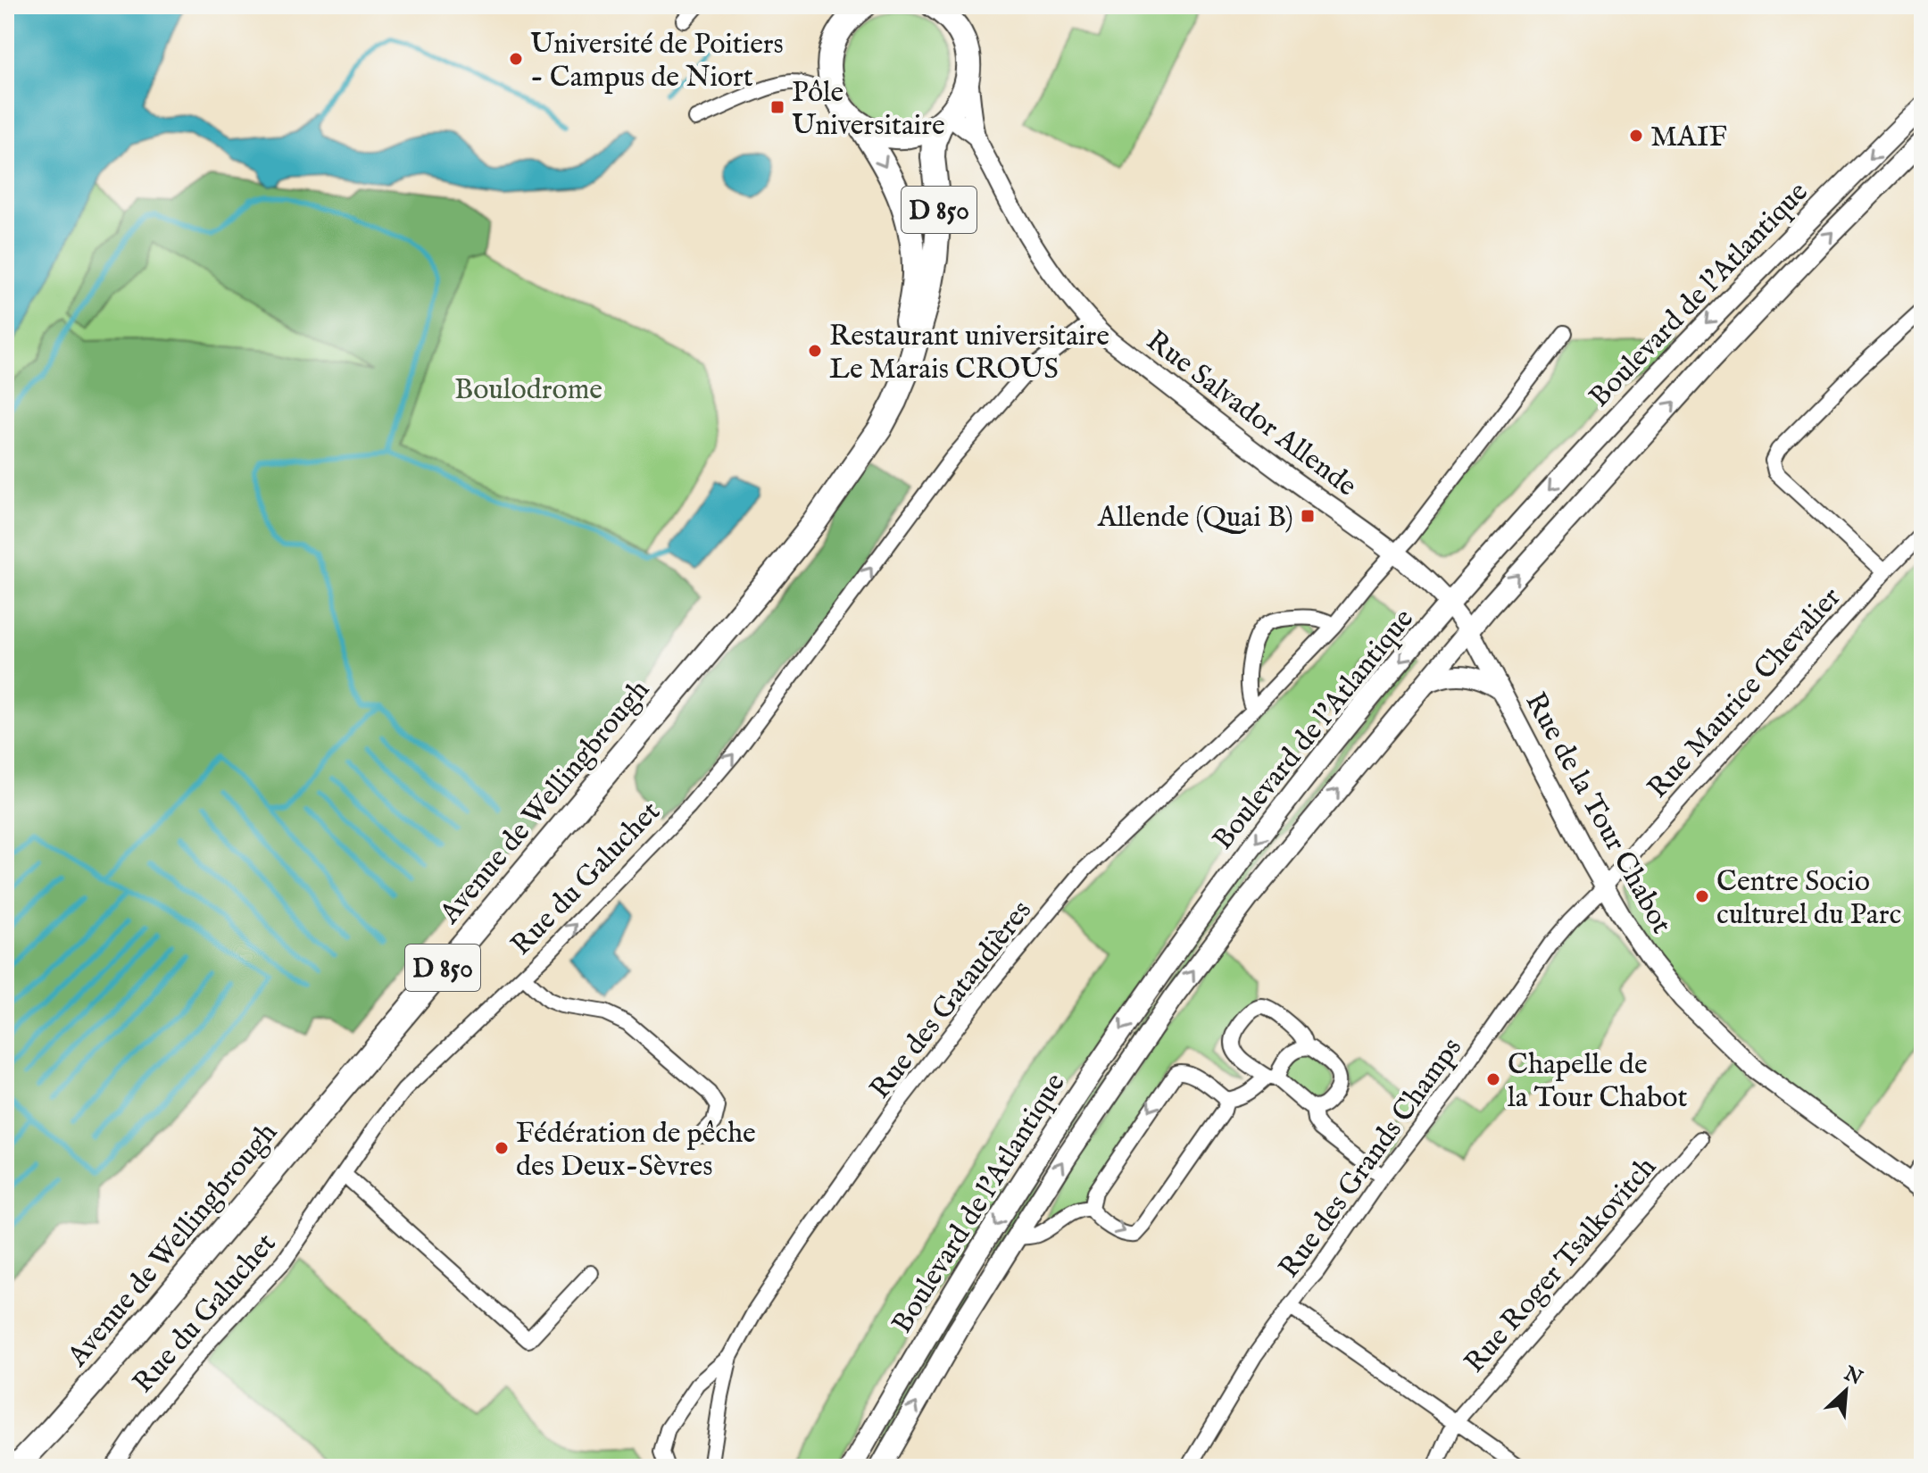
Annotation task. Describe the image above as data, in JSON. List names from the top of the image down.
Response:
{
  "streets": {
    "main road": ["D 850", "Boulevard de l'Atlantique", "Avenue de Wellingbrough"],
    "street": [
      "Rue Salvador Allende",
      "Rue Maurice Chevalier",
      "Rue de la Tour Chabot",
      "Rue du Galuchet",
      "Rue des Gataudières",
      "Rue des Grands Champs",
      "Rue Roger Tsalkovitch"
    ]
  },
  "crossings": [
    ["D 850", "Rue Salvador Allende"],
    ["D 850", "Avenue de Wellingbrough"],
    ["Boulevard de l'Atlantique", "Rue Salvador Allende"],
    ["Boulevard de l'Atlantique", "Rue de la Tour Chabot"],
    ["Rue Salvador Allende", "Rue de la Tour Chabot"],
    ["Rue Salvador Allende", "Rue du Galuchet"],
    ["Rue Salvador Allende", "Rue des Gataudières"],
    ["Rue Maurice Chevalier", "Rue de la Tour Chabot"],
    ["Rue Maurice Chevalier", "Rue des Grands Champs"],
    ["Rue de la Tour Chabot", "Rue des Grands Champs"]
  ],
  "one_way": ["Rue du Galuchet"],
  "parks": ["Boulodrome"],
  "places": {
    "other": [
      "Université de Poitiers - Campus de Niort",
      "MAIF",
      "Restaurant universitaire Le Marais CROUS",
      "Centre Socio culturel du Parc",
      "Chapelle de la Tour Chabot",
      "Fédération de pêche des Deux-Sèvres"
    ],
    "transit": ["Pôle Universitaire", "Allende (Quai B)"]
  },
  "north": "top right"
}
